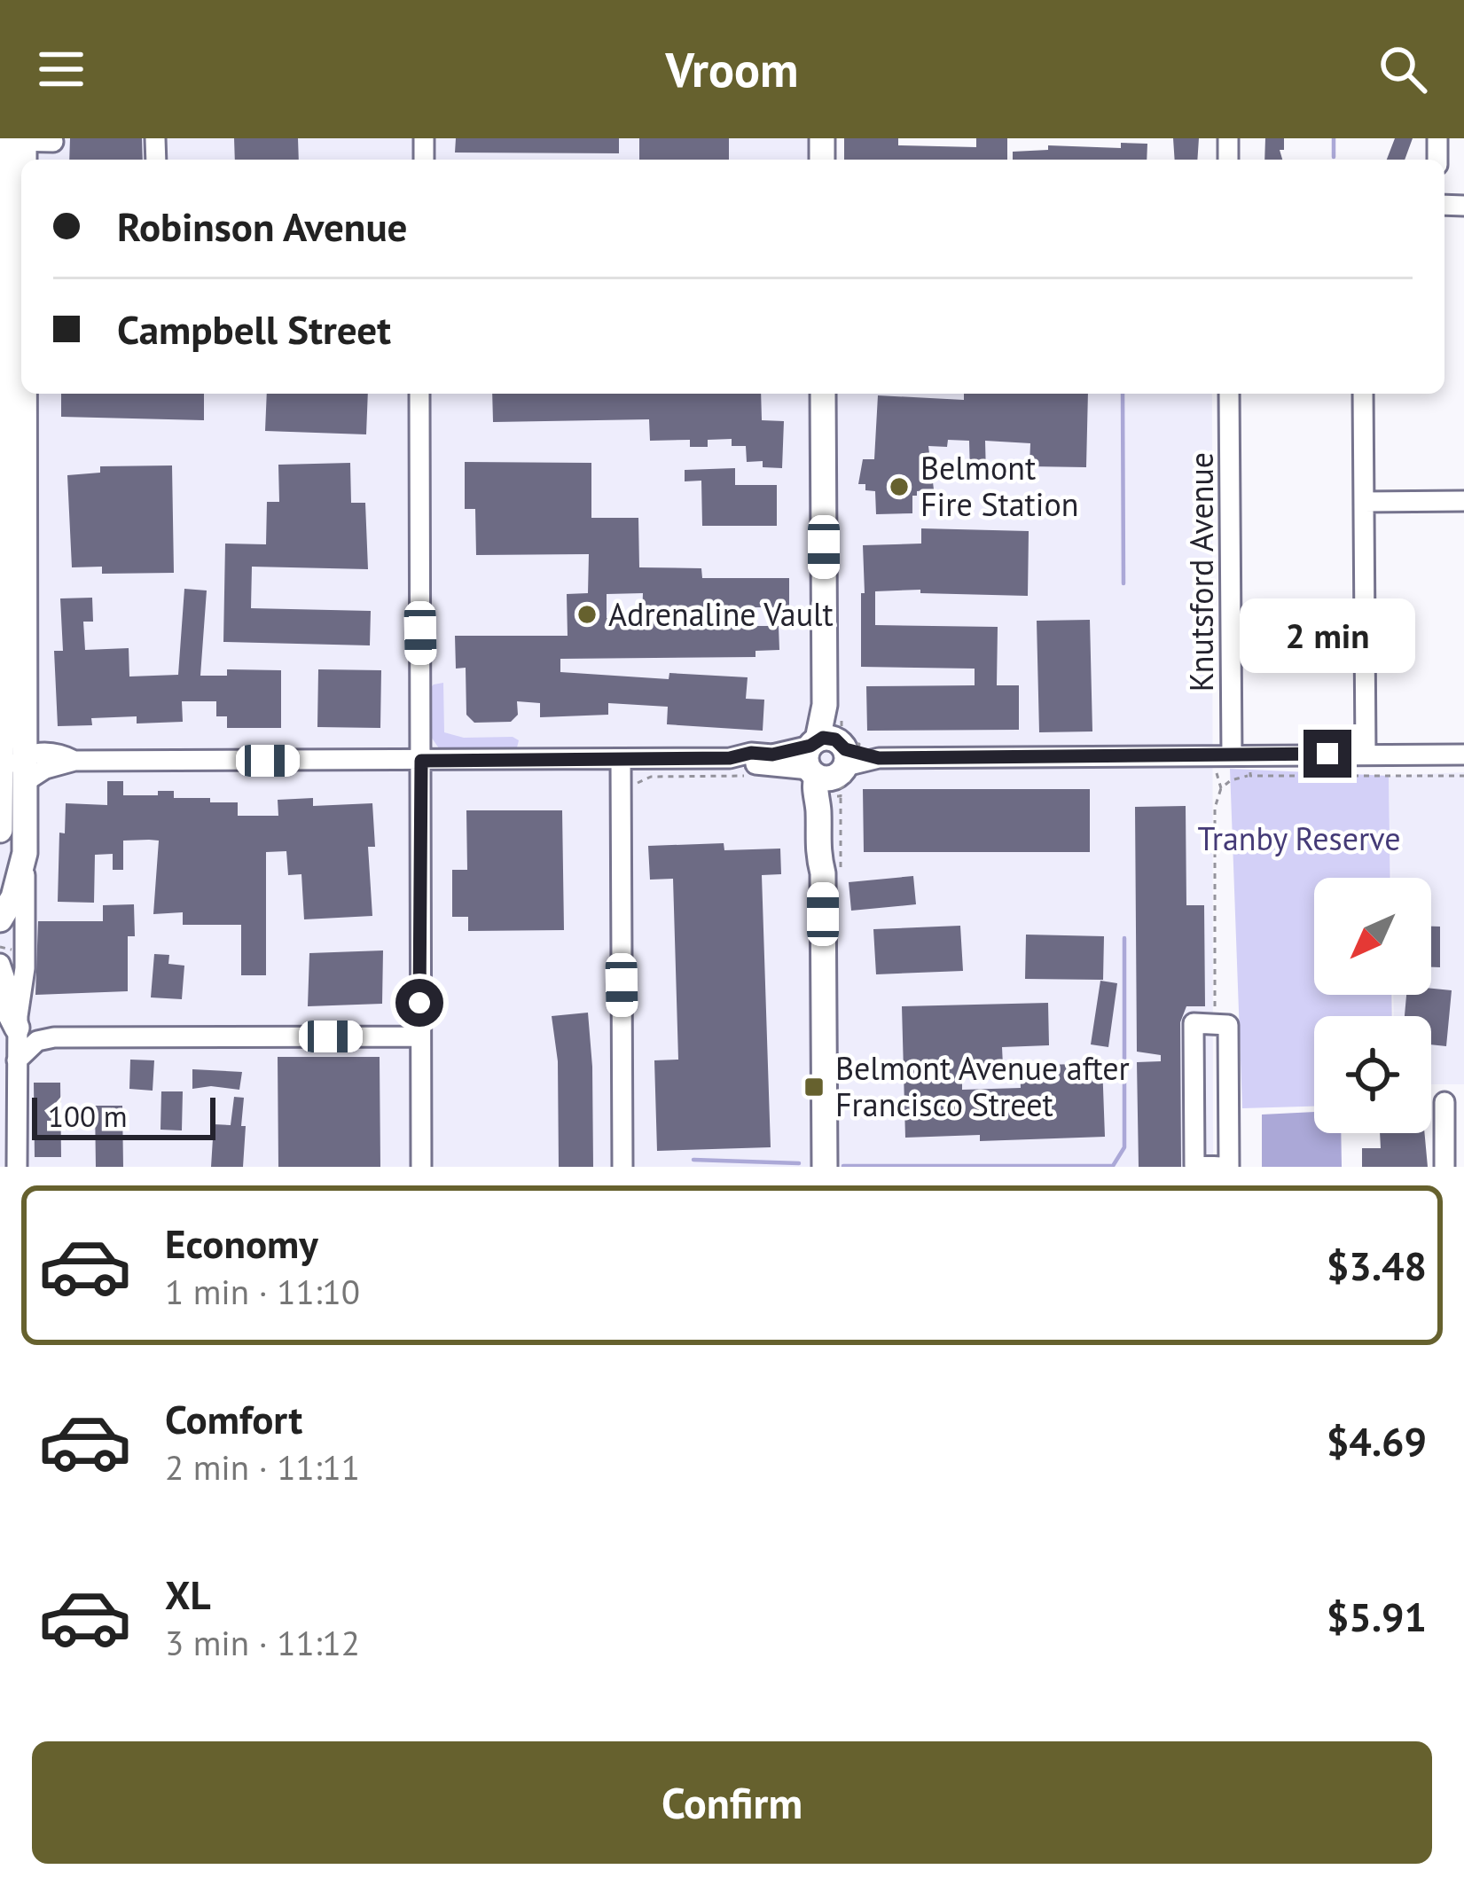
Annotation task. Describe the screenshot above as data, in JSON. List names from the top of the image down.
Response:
{
  "streets": {
    "street": ["Knutsford Avenue"]
  },
  "parks": ["Tranby Reserve"],
  "places": {
    "other": ["Belmont Fire Station", "Adrenaline Vault"],
    "transit": ["Belmont Avenue after Francisco Street"]
  },
  "scale_bar": "100 m",
  "north": "bottom left",
  "page": {
    "header": "Vroom",
    "banner": ["Robinson Avenue", "Campbell Street"],
    "bubble": "2 min",
    "scale": "100 m",
    "list": [
      {
        "name": "Economy",
        "note": "1 min · 11:10",
        "value": "$3.48"
      },
      {
        "name": "Comfort",
        "note": "2 min · 11:11",
        "value": "$4.69"
      },
      {
        "name": "XL",
        "note": "3 min · 11:12",
        "value": "$5.91"
      }
    ],
    "buttons": "Confirm"
  }
}
